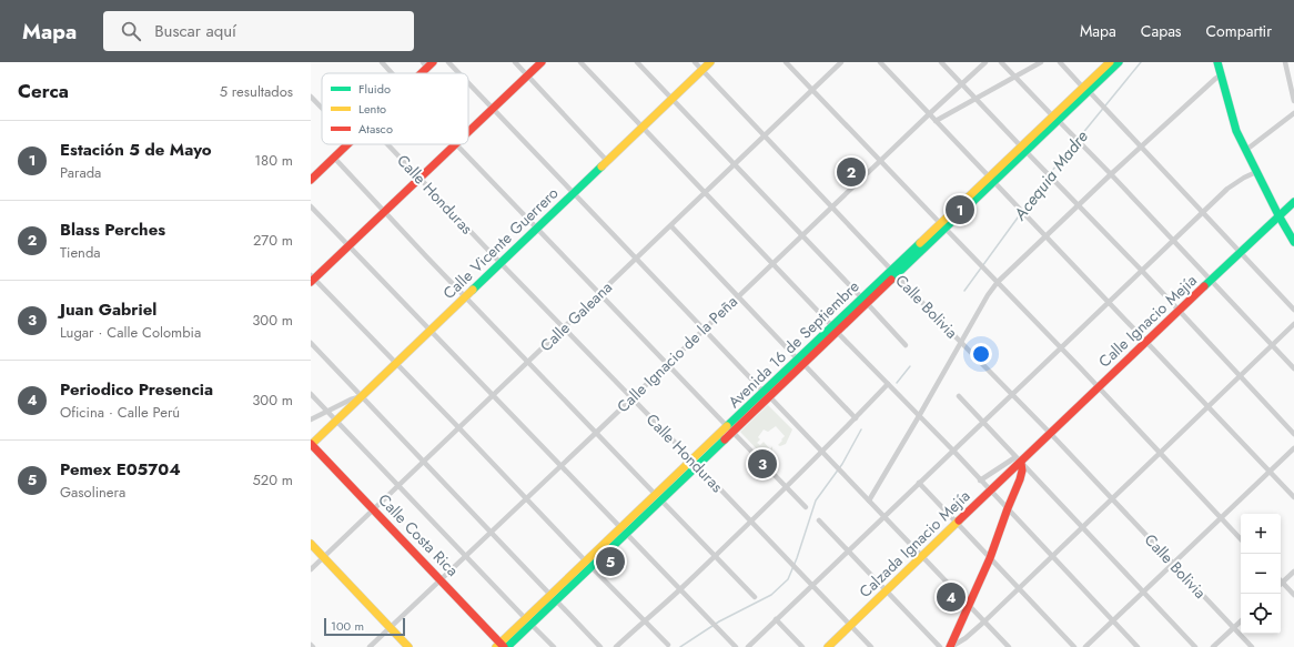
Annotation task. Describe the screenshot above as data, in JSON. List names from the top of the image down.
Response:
{
  "streets": {
    "main road": [
      "Calle Vicente Guerrero",
      "Calle Ignacio Mejía",
      "Avenida 16 de Septiembre",
      "Calle Costa Rica",
      "Calzada Ignacio Mejía"
    ],
    "street": [
      "Calle Honduras",
      "Calle Bolivia",
      "Calle Galeana",
      "Calle Ignacio de la Peña"
    ]
  },
  "crossings": [
    ["Calle Honduras", "Calle Vicente Guerrero"],
    ["Calle Honduras", "Calle Galeana"],
    ["Calle Honduras", "Avenida 16 de Septiembre"],
    ["Calle Honduras", "Calle Ignacio de la Peña"],
    ["Calle Honduras", "Calzada Ignacio Mejía"],
    ["Calle Vicente Guerrero", "Calle Bolivia"],
    ["Calle Vicente Guerrero", "Calle Costa Rica"],
    ["Calle Bolivia", "Calle Galeana"],
    ["Calle Bolivia", "Calle Ignacio Mejía"],
    ["Calle Bolivia", "Avenida 16 de Septiembre"],
    ["Calle Bolivia", "Calle Ignacio de la Peña"],
    ["Calle Galeana", "Calle Costa Rica"],
    ["Calle Ignacio Mejía", "Calzada Ignacio Mejía"],
    ["Avenida 16 de Septiembre", "Calle Costa Rica"],
    ["Calle Ignacio de la Peña", "Calle Costa Rica"]
  ],
  "water": ["Acequia Madre"],
  "legend": ["Fluido", "Lento", "Atasco"],
  "scale_bar": "100 m",
  "page": {
    "header": "Mapa",
    "search": "Buscar aquí",
    "nav": ["Mapa", "Capas", "Compartir"],
    "heading": ["Cerca", "5 resultados"],
    "list": [
      {
        "mark": "1",
        "name": "Estación 5 de Mayo",
        "note": "Parada",
        "value": "180 m"
      },
      {
        "mark": "2",
        "name": "Blass Perches",
        "note": "Tienda",
        "value": "270 m"
      },
      {
        "mark": "3",
        "name": "Juan Gabriel",
        "note": "Lugar · Calle Colombia",
        "value": "300 m"
      },
      {
        "mark": "4",
        "name": "Periodico Presencia",
        "note": "Oficina · Calle Perú",
        "value": "300 m"
      },
      {
        "mark": "5",
        "name": "Pemex E05704",
        "note": "Gasolinera",
        "value": "520 m"
      }
    ],
    "pins": [
      "2",
      "1",
      "3",
      "5",
      "4"
    ],
    "map_buttons": ["+", "−"],
    "scale": "100 m"
  }
}
